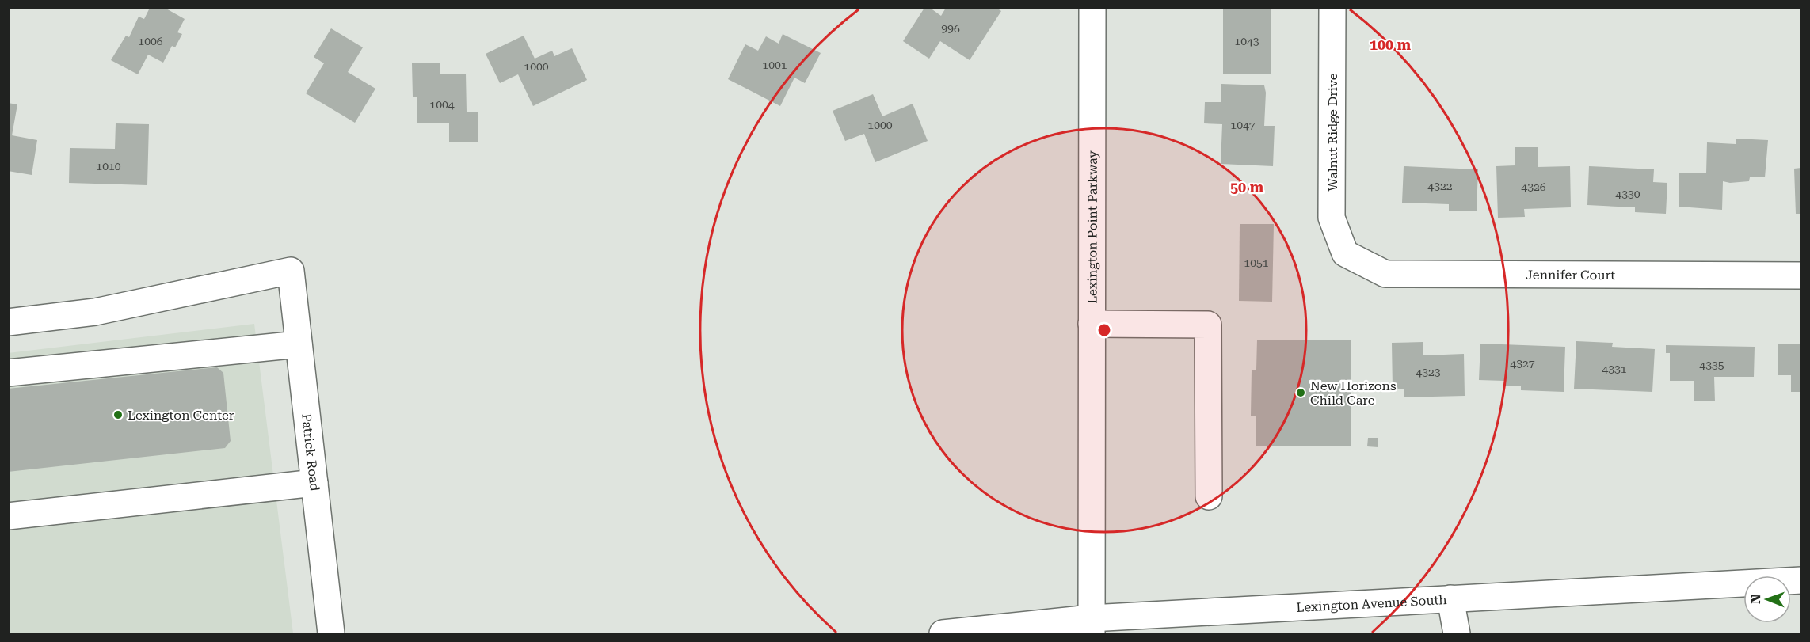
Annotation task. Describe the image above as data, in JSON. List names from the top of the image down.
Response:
{
  "streets": {
    "street": [
      "Walnut Ridge Drive",
      "Lexington Point Parkway",
      "Jennifer Court",
      "Patrick Road",
      "Lexington Avenue South"
    ]
  },
  "crossings": [
    ["Walnut Ridge Drive", "Jennifer Court"],
    ["Lexington Point Parkway", "Lexington Avenue South"]
  ],
  "places": ["New Horizons Child Care", "Lexington Center"],
  "house_numbers": [
    "996",
    "1006",
    "1043",
    "1001",
    "1000",
    "1004",
    "1000",
    "1047",
    "1010",
    "4322",
    "4326",
    "4330",
    "1051",
    "4327",
    "4335",
    "4331",
    "4323"
  ],
  "north": "left",
  "rings": ["100 m", "50 m"]
}
